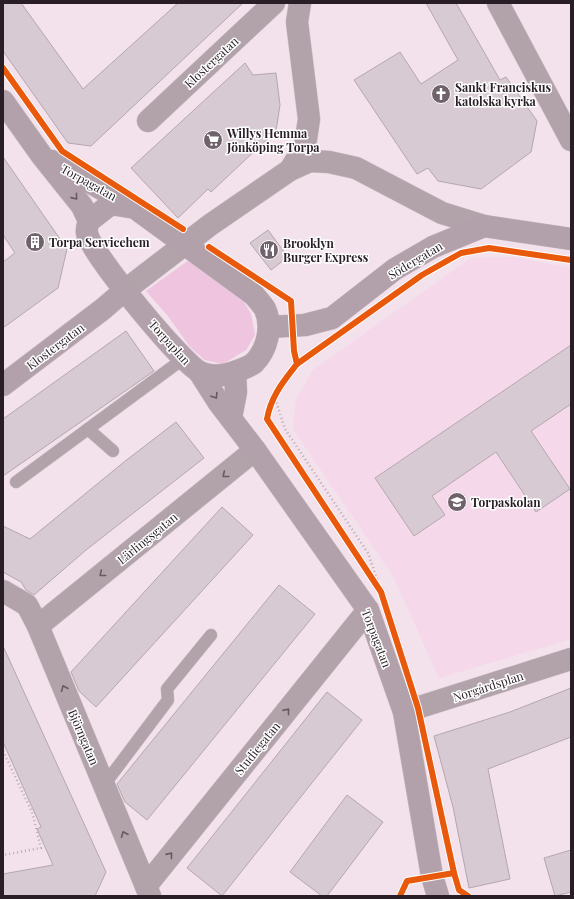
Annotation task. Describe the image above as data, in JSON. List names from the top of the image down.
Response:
{
  "streets": {
    "street": [
      "Klostergatan",
      "Torpagatan",
      "Södergatan",
      "Torpaplan",
      "Lärlingsgatan",
      "Norgårdsplan",
      "Björngatan",
      "Studiegatan"
    ]
  },
  "crossings": [
    ["Klostergatan", "Torpaplan"],
    ["Torpagatan", "Torpaplan"],
    ["Torpagatan", "Lärlingsgatan"],
    ["Torpagatan", "Norgårdsplan"],
    ["Torpagatan", "Studiegatan"],
    ["Södergatan", "Torpaplan"],
    ["Lärlingsgatan", "Björngatan"],
    ["Björngatan", "Studiegatan"]
  ],
  "one_way": ["Lärlingsgatan", "Björngatan", "Studiegatan"],
  "places": {
    "church": ["Sankt Franciskus katolska kyrka"],
    "supermarket": ["Willys Hemma Jönköping Torpa"],
    "building": ["Torpa Servicehem"],
    "restaurant": ["Brooklyn Burger Express"],
    "school or university": ["Torpaskolan"]
  }
}
